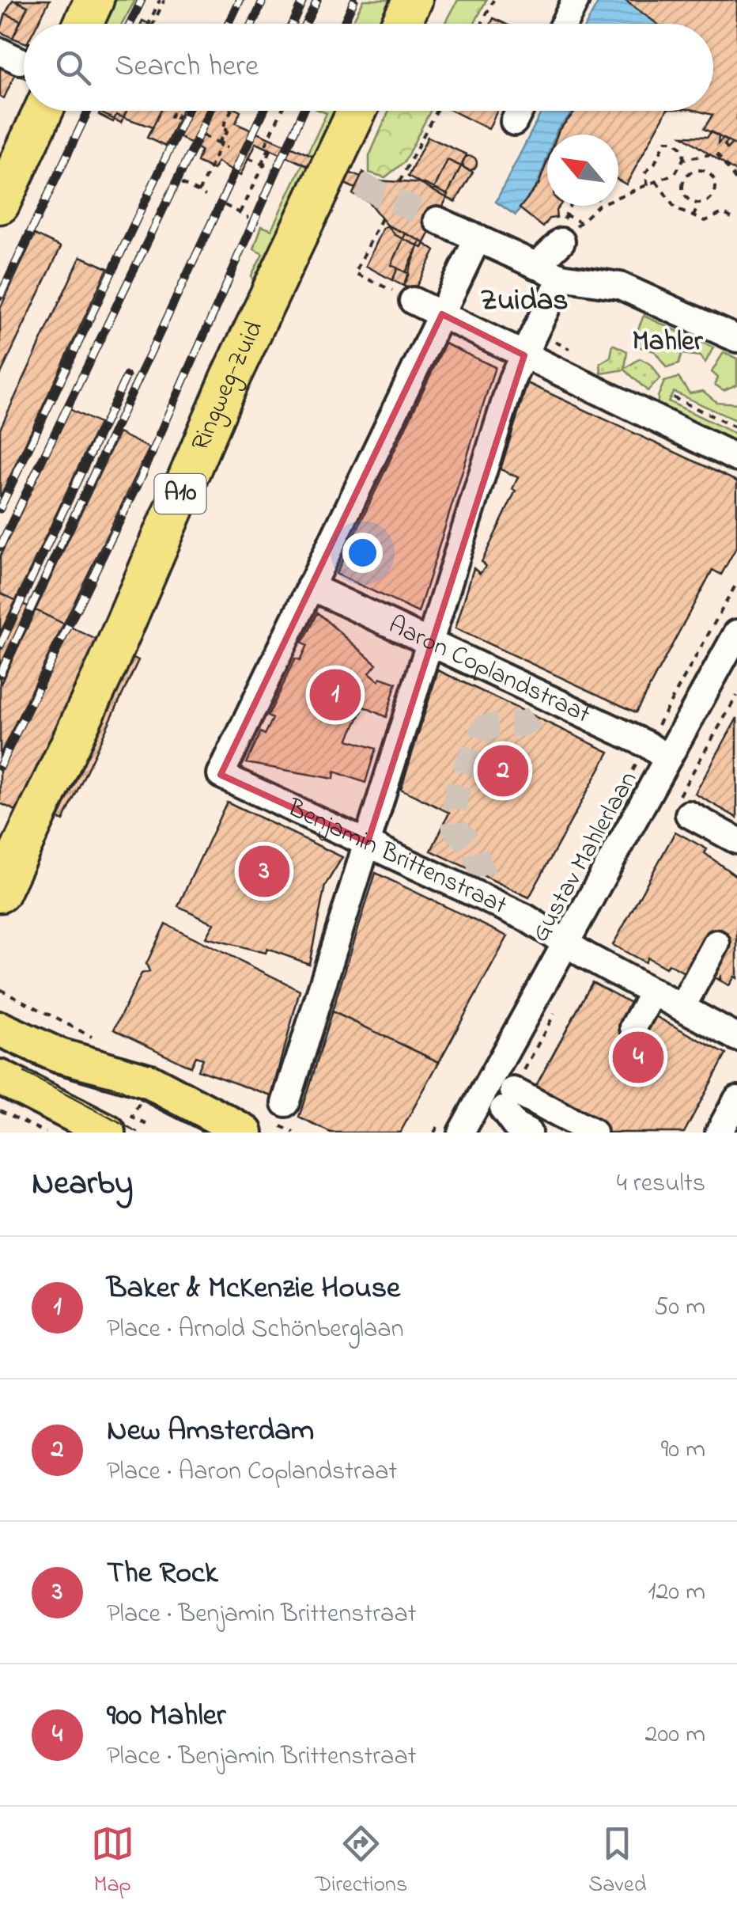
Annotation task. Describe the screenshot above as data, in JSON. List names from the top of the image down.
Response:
{
  "streets": {
    "highway": ["Ringweg-Zuid", "A10"],
    "street": ["Aaron Coplandstraat", "Benjamin Brittenstraat", "Gustav Mahlerlaan"]
  },
  "crossings": [
    ["Aaron Coplandstraat", "Benjamin Brittenstraat"],
    ["Aaron Coplandstraat", "Gustav Mahlerlaan"],
    ["Benjamin Brittenstraat", "Gustav Mahlerlaan"]
  ],
  "districts": ["Zuidas", "Mahler"],
  "north": "top left",
  "page": {
    "search": "Search here",
    "pins": [
      "1",
      "2",
      "3",
      "4"
    ],
    "heading": ["Nearby", "4 results"],
    "list": [
      {
        "mark": "1",
        "name": "Baker & McKenzie House",
        "note": "Place · Arnold Schönberglaan",
        "value": "50 m"
      },
      {
        "mark": "2",
        "name": "New Amsterdam",
        "note": "Place · Aaron Coplandstraat",
        "value": "90 m"
      },
      {
        "mark": "3",
        "name": "The Rock",
        "note": "Place · Benjamin Brittenstraat",
        "value": "120 m"
      },
      {
        "mark": "4",
        "name": "900 Mahler",
        "note": "Place · Benjamin Brittenstraat",
        "value": "200 m"
      }
    ],
    "nav": ["Map", "Directions", "Saved"]
  }
}
